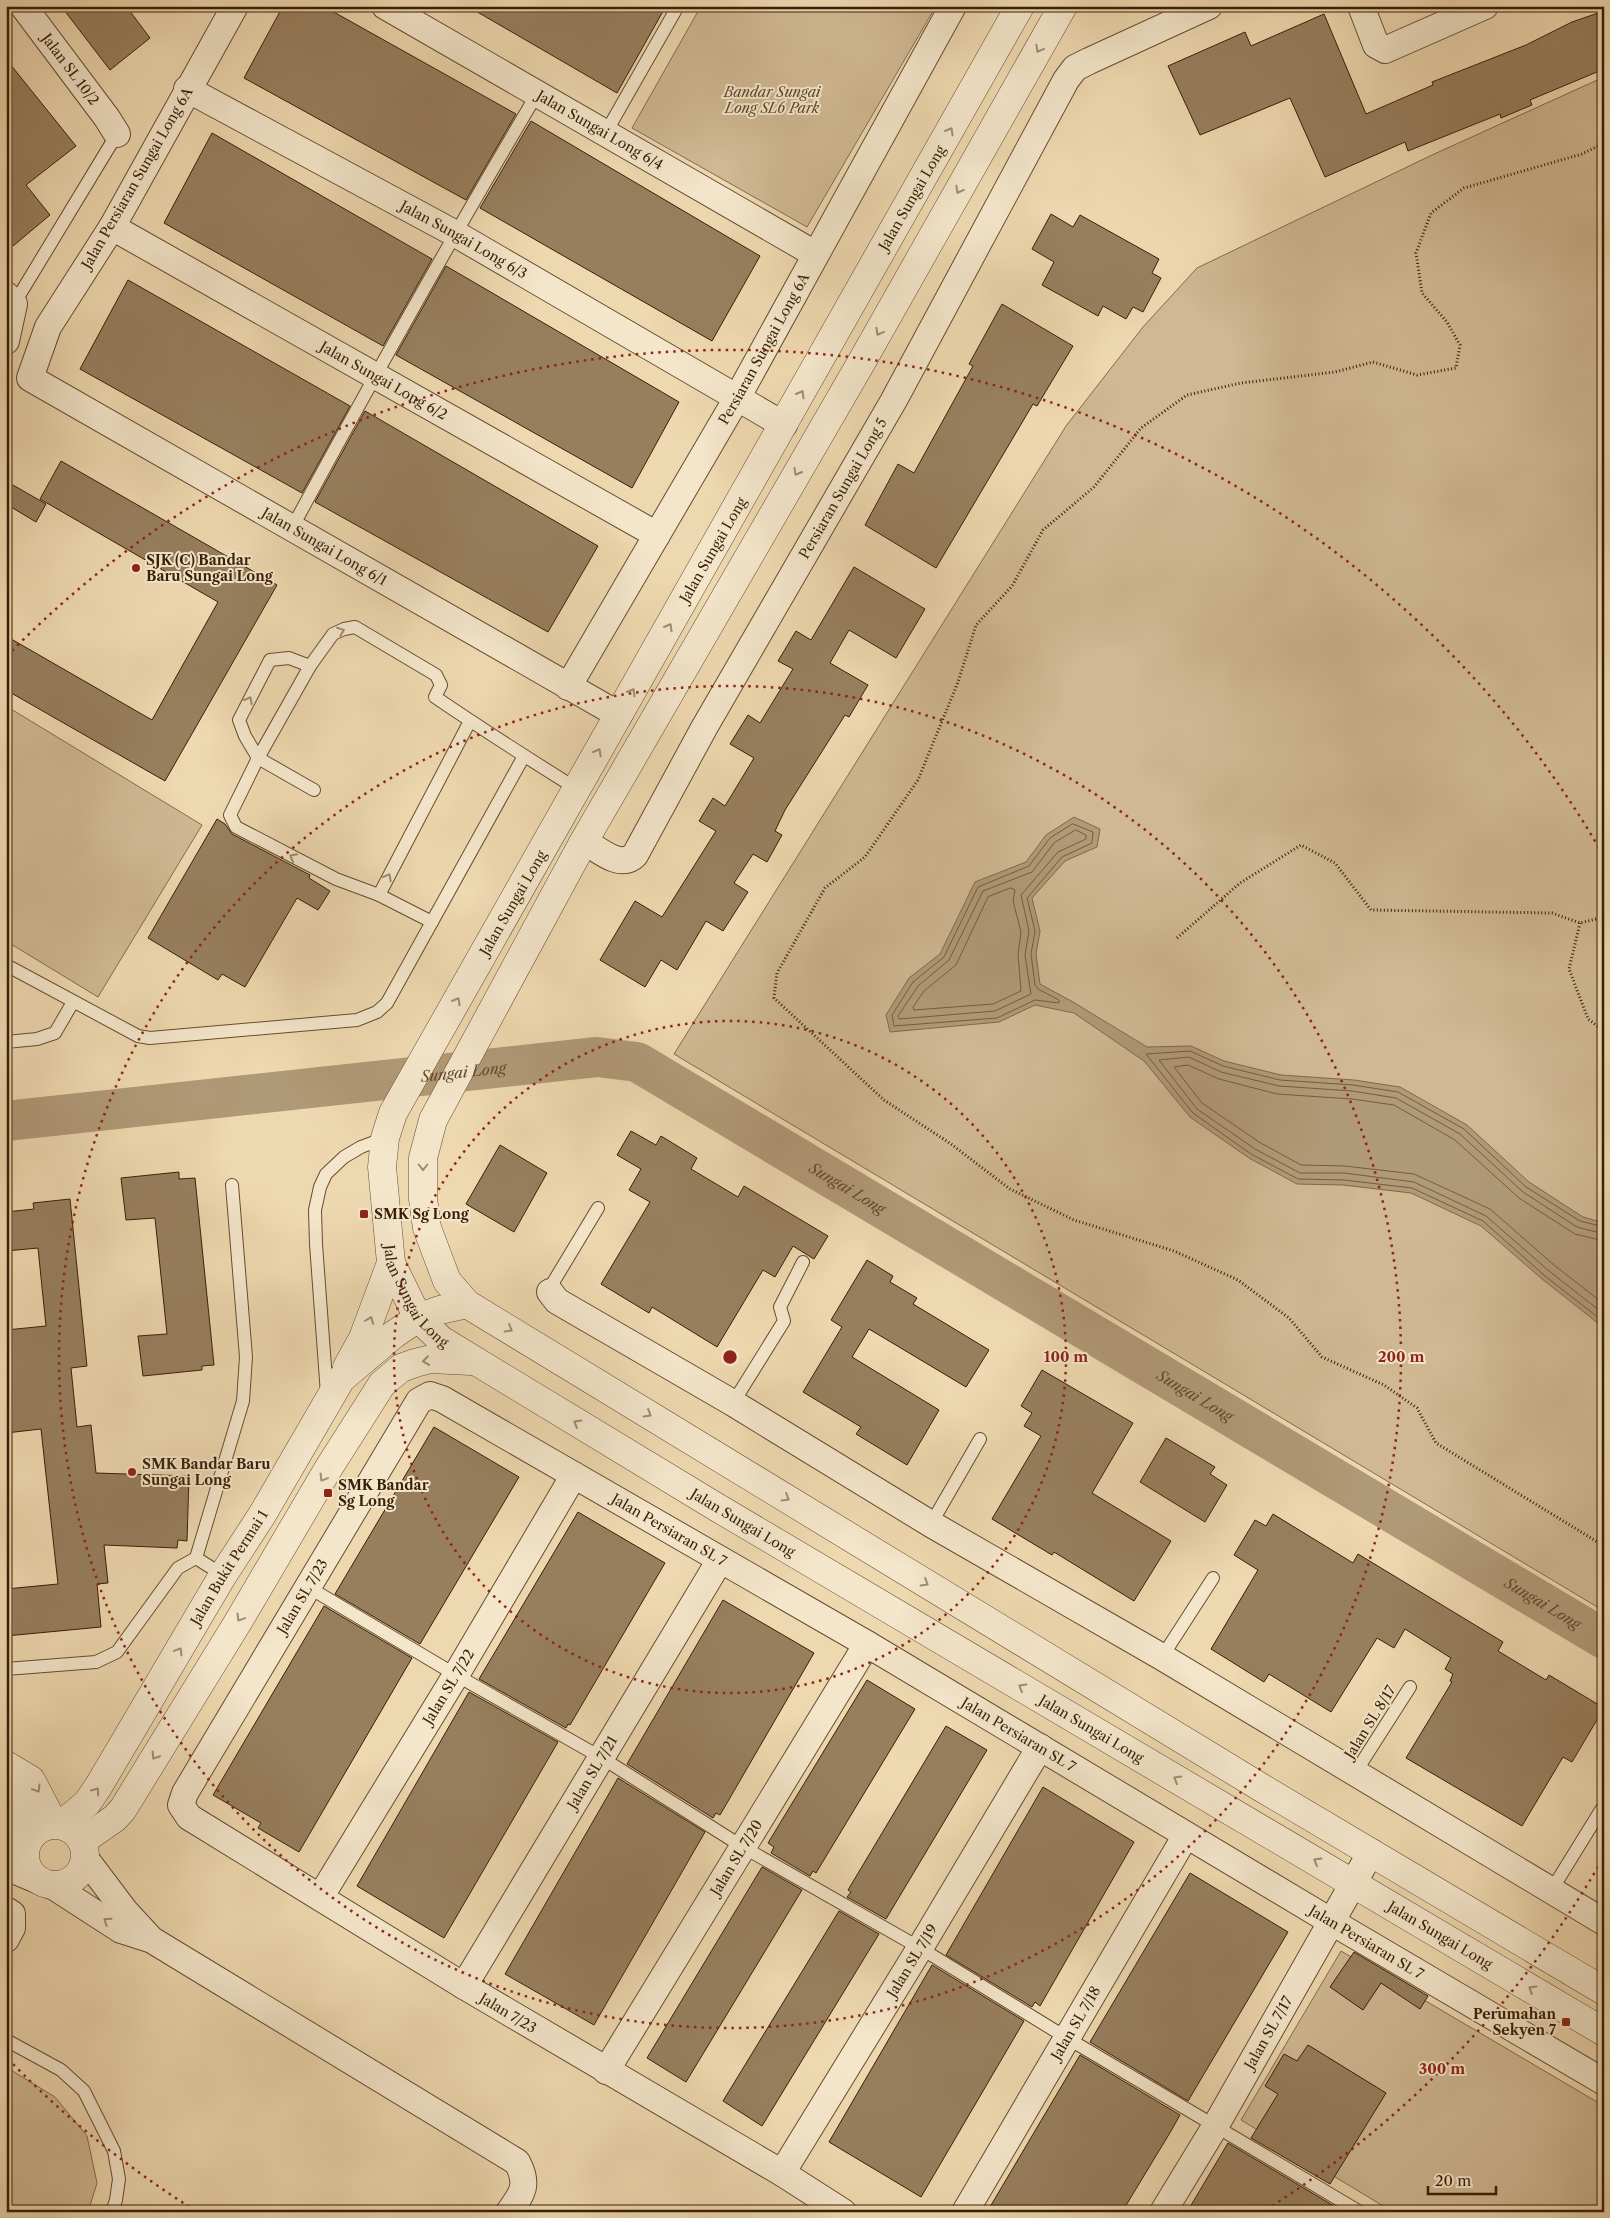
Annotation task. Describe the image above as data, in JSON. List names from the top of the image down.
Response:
{
  "streets": {
    "street": [
      "Jalan SL 10/2",
      "Jalan Sungai Long 6/4",
      "Jalan Persiaran Sungai Long 6A",
      "Jalan Sungai Long",
      "Jalan Sungai Long 6/3",
      "Persiaran Sungai Long 6A",
      "Jalan Sungai Long 6/2",
      "Persiaran Sungai Long 5",
      "Jalan Sungai Long 6/1",
      "Jalan Persiaran SL 7",
      "Jalan Bukit Permai 1",
      "Jalan SL 7/23",
      "Jalan SL 7/22",
      "Jalan SL 7/21",
      "Jalan SL 7/20",
      "Jalan SL 7/19",
      "Jalan 7/23",
      "Jalan SL 7/18",
      "Jalan SL 7/17"
    ],
    "lane": ["Jalan SL 8/17"]
  },
  "crossings": [
    ["Jalan Sungai Long 6/4", "Persiaran Sungai Long 6A"],
    ["Jalan Persiaran Sungai Long 6A", "Jalan Sungai Long 6/3"],
    ["Jalan Persiaran Sungai Long 6A", "Jalan Sungai Long 6/2"],
    ["Jalan Persiaran Sungai Long 6A", "Jalan Sungai Long 6/1"],
    ["Jalan Sungai Long", "Jalan Sungai Long 6/3"],
    ["Jalan Sungai Long", "Jalan Sungai Long 6/1"],
    ["Jalan Sungai Long", "Jalan Bukit Permai 1"],
    ["Jalan Sungai Long", "Jalan SL 7/17"],
    ["Jalan Sungai Long 6/3", "Persiaran Sungai Long 6A"],
    ["Persiaran Sungai Long 6A", "Jalan Sungai Long 6/2"],
    ["Persiaran Sungai Long 6A", "Jalan Sungai Long 6/1"],
    ["Jalan Persiaran SL 7", "Jalan SL 7/23"],
    ["Jalan Persiaran SL 7", "Jalan SL 7/22"],
    ["Jalan Persiaran SL 7", "Jalan SL 7/21"],
    ["Jalan Persiaran SL 7", "Jalan SL 7/20"],
    ["Jalan Persiaran SL 7", "Jalan SL 7/19"],
    ["Jalan Persiaran SL 7", "Jalan SL 7/18"],
    ["Jalan Persiaran SL 7", "Jalan SL 7/17"],
    ["Jalan SL 7/23", "Jalan 7/23"],
    ["Jalan SL 7/22", "Jalan 7/23"],
    ["Jalan SL 7/21", "Jalan 7/23"],
    ["Jalan SL 7/20", "Jalan 7/23"],
    ["Jalan SL 7/19", "Jalan 7/23"]
  ],
  "water": ["Sungai Long"],
  "parks": ["Bandar Sungai Long SL6 Park"],
  "places": {
    "other": ["SJK (C) Bandar Baru Sungai Long", "SMK Bandar Baru Sungai Long"],
    "transit": ["SMK Sg Long", "SMK Bandar Sg Long", "Perumahan Sekyen 7"]
  },
  "scale_bar": "20 m",
  "rings": ["100 m", "200 m", "300 m"]
}
